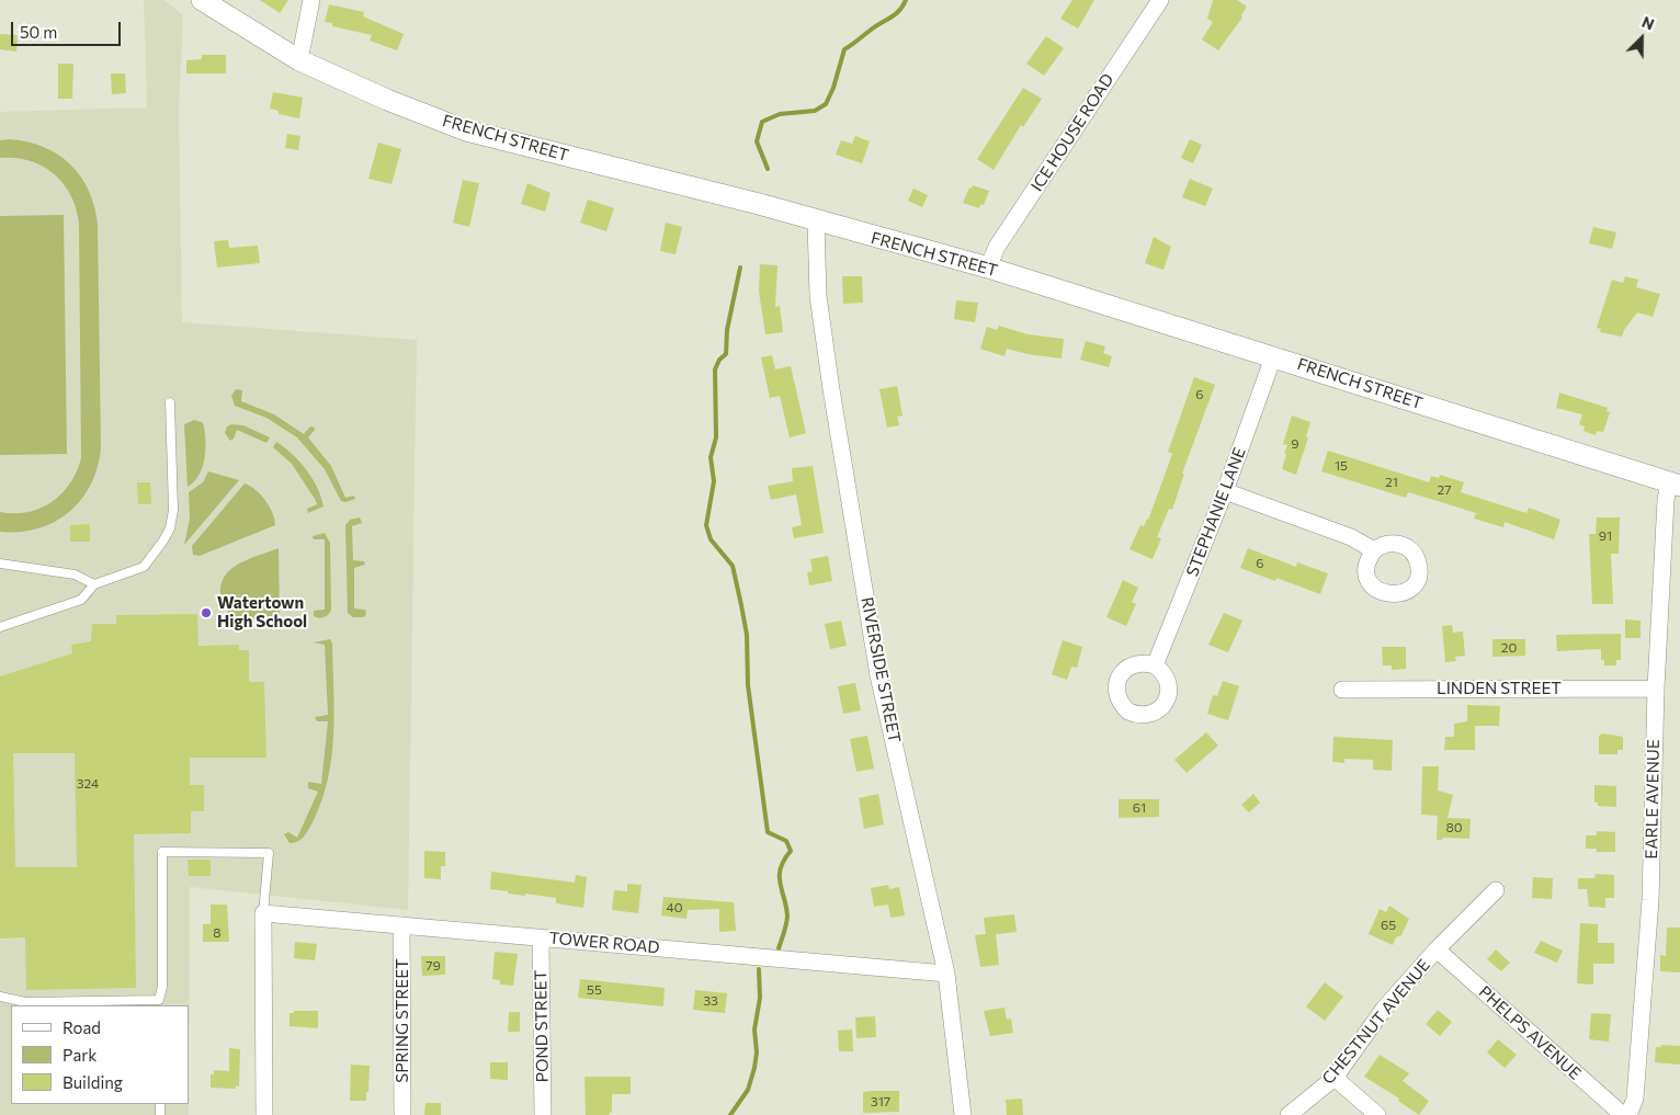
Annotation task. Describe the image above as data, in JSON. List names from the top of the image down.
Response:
{
  "streets": {
    "street": [
      "ICE HOUSE ROAD",
      "FRENCH STREET",
      "STEPHANIE LANE",
      "RIVERSIDE STREET",
      "LINDEN STREET",
      "EARLE AVENUE",
      "TOWER ROAD",
      "SPRING STREET",
      "CHESTNUT AVENUE",
      "POND STREET",
      "PHELPS AVENUE"
    ]
  },
  "crossings": [
    ["ICE HOUSE ROAD", "FRENCH STREET"],
    ["FRENCH STREET", "STEPHANIE LANE"],
    ["FRENCH STREET", "RIVERSIDE STREET"],
    ["FRENCH STREET", "EARLE AVENUE"],
    ["RIVERSIDE STREET", "TOWER ROAD"],
    ["LINDEN STREET", "EARLE AVENUE"],
    ["TOWER ROAD", "SPRING STREET"],
    ["TOWER ROAD", "POND STREET"],
    ["CHESTNUT AVENUE", "PHELPS AVENUE"]
  ],
  "places": ["Watertown High School"],
  "house_numbers": [
    "6",
    "9",
    "15",
    "21",
    "27",
    "91",
    "6",
    "20",
    "324",
    "61",
    "80",
    "40",
    "65",
    "8",
    "79",
    "55",
    "33",
    "317"
  ],
  "legend": ["Road", "Park", "Building"],
  "scale_bar": "50 m",
  "north": "top right"
}
